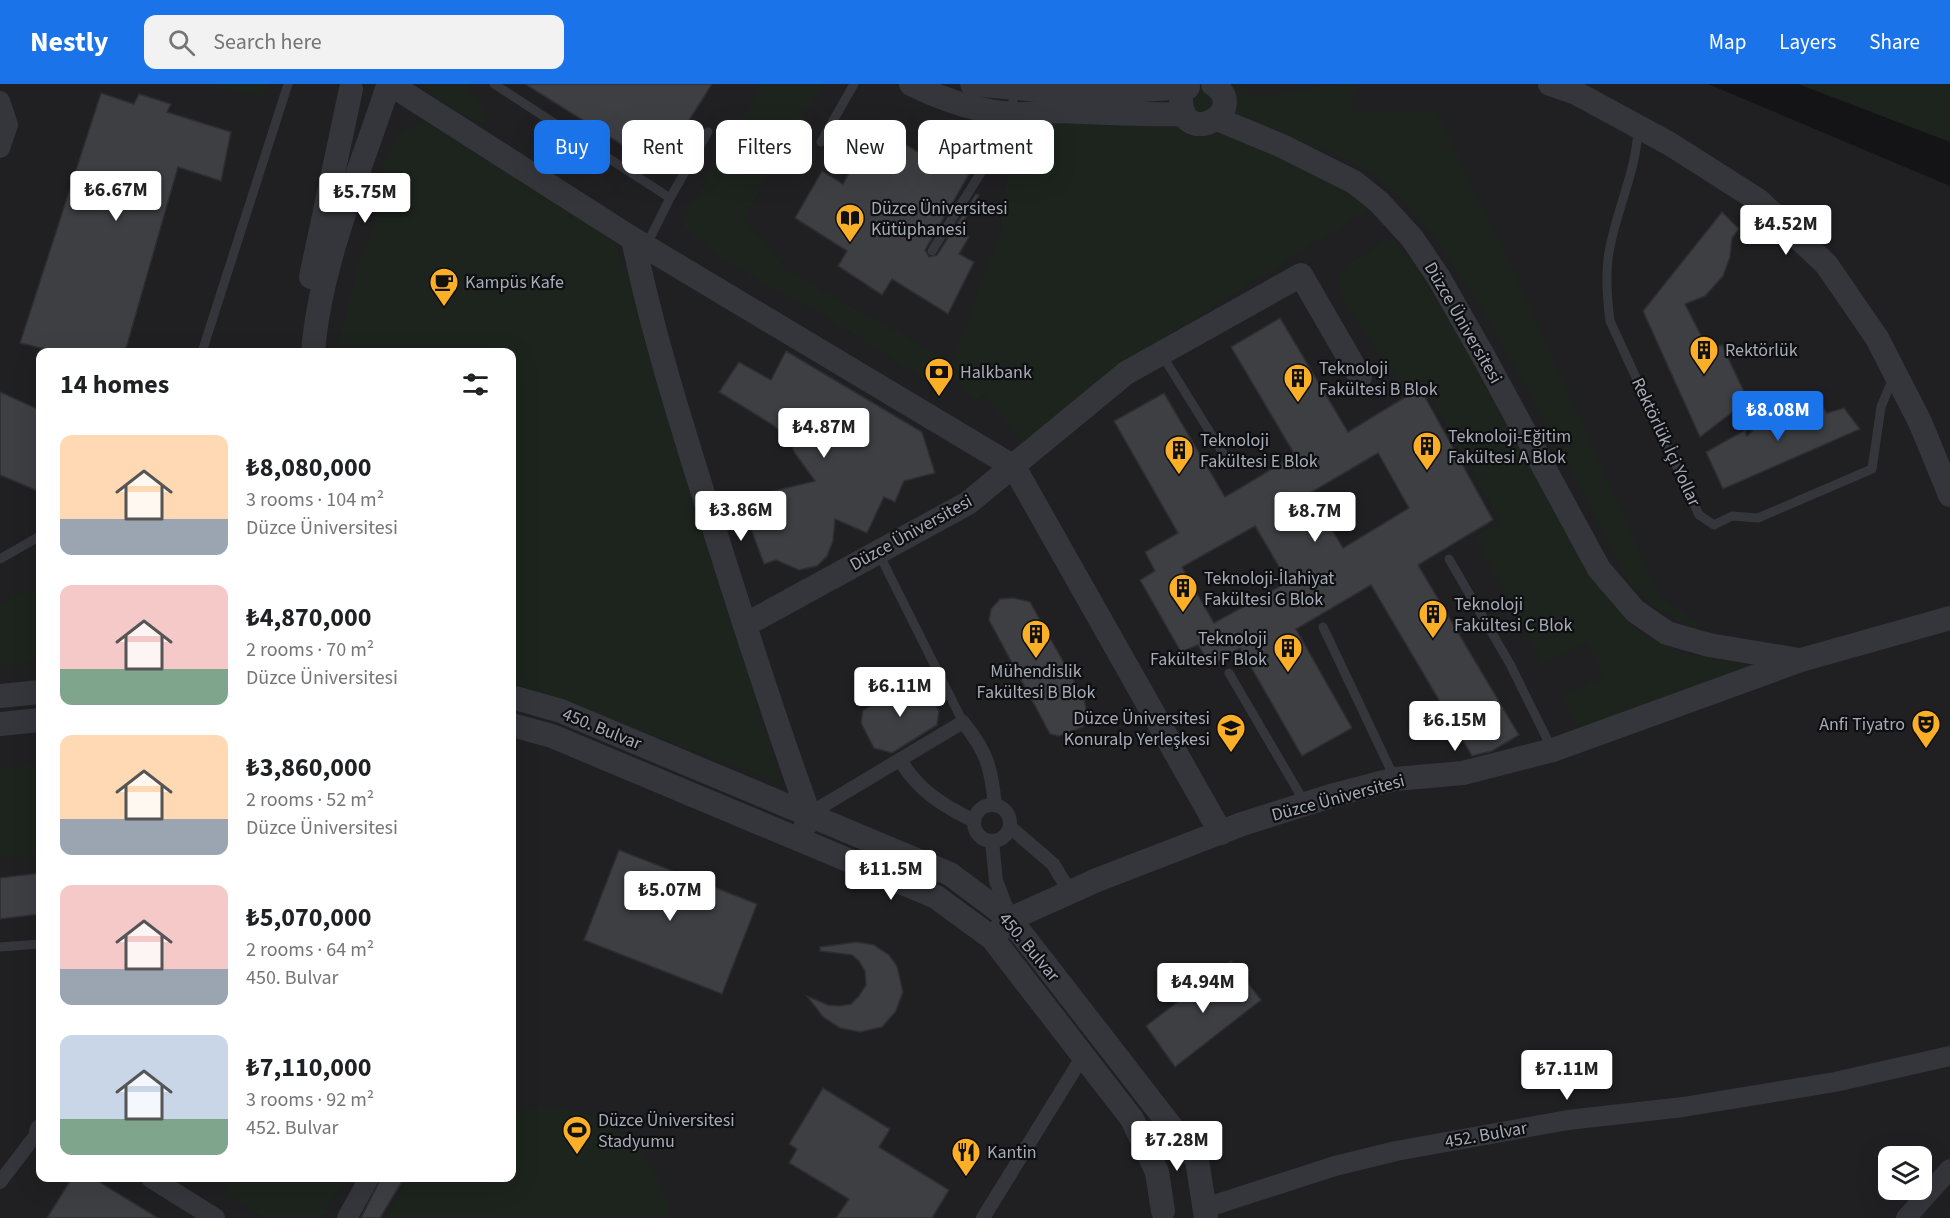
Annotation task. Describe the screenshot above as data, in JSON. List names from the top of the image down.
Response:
{
  "streets": {
    "street": ["Düzce Üniversitesi", "450. Bulvar", "452. Bulvar"],
    "lane": ["Rektörlük İçi Yollar"]
  },
  "crossings": [
    ["Düzce Üniversitesi", "450. Bulvar"],
    ["450. Bulvar", "452. Bulvar"]
  ],
  "places": {
    "library": ["Düzce Üniversitesi Kütüphanesi"],
    "cafe": ["Kampüs Kafe"],
    "building": [
      "Rektörlük",
      "Teknoloji Fakültesi B Blok",
      "Teknoloji-Eğitim Fakültesi A Blok",
      "Teknoloji Fakültesi E Blok",
      "Teknoloji-İlahiyat Fakültesi G Blok",
      "Teknoloji Fakültesi C Blok",
      "Mühendislik Fakültesi B Blok",
      "Teknoloji Fakültesi F Blok"
    ],
    "bank": ["Halkbank"],
    "theatre": ["Anfi Tiyatro"],
    "school or university": ["Düzce Üniversitesi Konuralp Yerleşkesi"],
    "sports": ["Düzce Üniversitesi Stadyumu"],
    "restaurant": ["Kantin"]
  },
  "page": {
    "header": "Nestly",
    "search": "Search here",
    "nav": ["Map", "Layers", "Share"],
    "chip": [
      "Buy",
      "Rent",
      "Filters",
      "New",
      "Apartment"
    ],
    "price": [
      "₺6.67M",
      "₺5.75M",
      "₺4.52M",
      "₺8.08M",
      "₺4.87M",
      "₺3.86M",
      "₺8.7M",
      "₺6.11M",
      "₺6.15M",
      "₺11.5M",
      "₺5.07M",
      "₺4.94M",
      "₺7.11M",
      "₺7.28M"
    ],
    "heading": "14 homes",
    "list": [
      {
        "name": "₺8,080,000",
        "note": "3 rooms · 104 m² · Düzce Üniversitesi"
      },
      {
        "name": "₺4,870,000",
        "note": "2 rooms · 70 m² · Düzce Üniversitesi"
      },
      {
        "name": "₺3,860,000",
        "note": "2 rooms · 52 m² · Düzce Üniversitesi"
      },
      {
        "name": "₺5,070,000",
        "note": "2 rooms · 64 m² · 450. Bulvar"
      },
      {
        "name": "₺7,110,000",
        "note": "3 rooms · 92 m² · 452. Bulvar"
      }
    ]
  }
}
